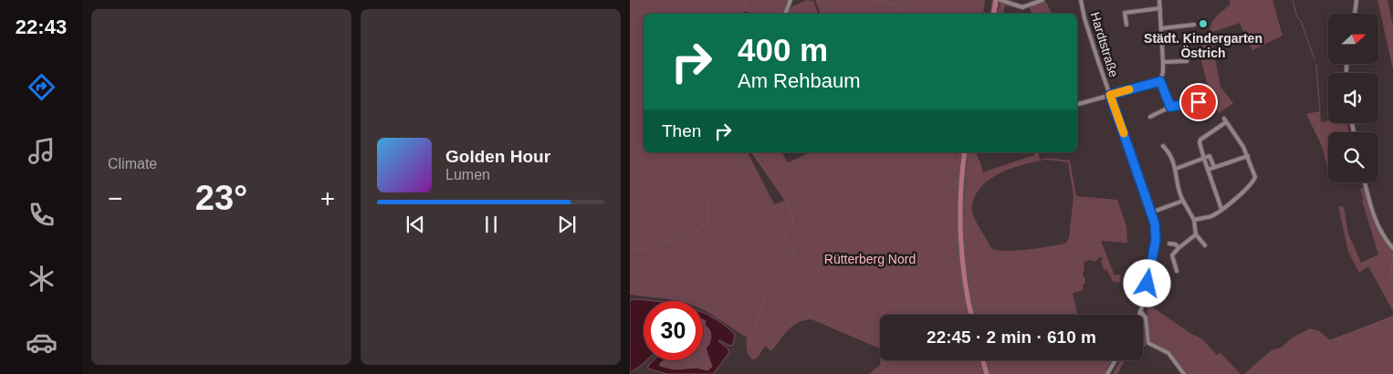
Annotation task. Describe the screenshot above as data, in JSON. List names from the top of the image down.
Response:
{
  "streets": {
    "street": ["Hardtstraße"]
  },
  "parks": ["Rütterberg Nord"],
  "places": ["Städt. Kindergarten Östrich"],
  "north": "right",
  "page": {
    "tabs": "22:43",
    "tile": "Climate",
    "turn": ["400 m", "Am Rehbaum"],
    "then": "Then",
    "song": ["Golden Hour", "Lumen"],
    "heat": ["−", "23°", "+"],
    "limit": "30",
    "trip": "22:45 · 2 min · 610 m"
  }
}
